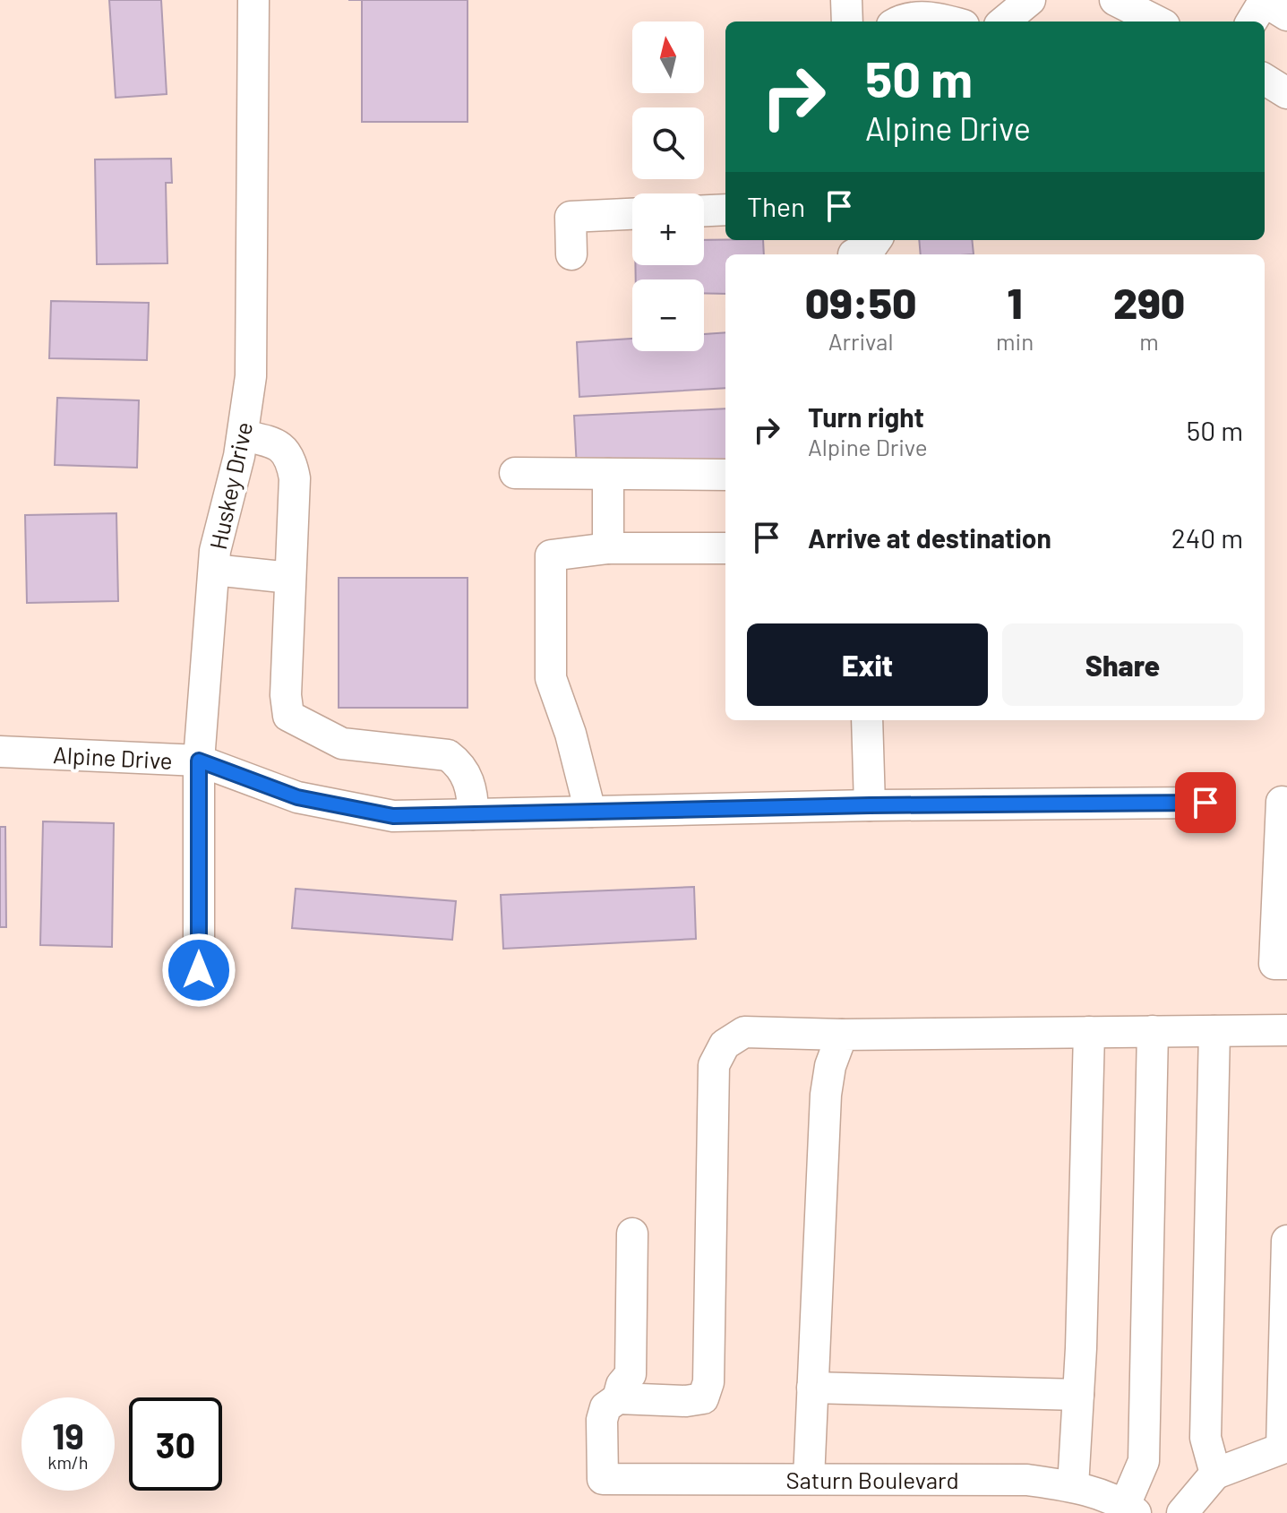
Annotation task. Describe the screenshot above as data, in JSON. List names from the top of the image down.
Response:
{
  "streets": {
    "street": ["Huskey Drive", "Alpine Drive", "Saturn Boulevard"]
  },
  "crossings": [
    ["Huskey Drive", "Alpine Drive"]
  ],
  "north": "top",
  "page": {
    "map_buttons": ["+", "−"],
    "turn": ["50 m", "Alpine Drive"],
    "then": "Then",
    "eta": [
      "09:50",
      "Arrival",
      "1",
      "min",
      "290",
      "m"
    ],
    "list": [
      {
        "name": "Turn right",
        "note": "Alpine Drive",
        "value": "50 m"
      },
      {
        "name": "Arrive at destination",
        "value": "240 m"
      }
    ],
    "buttons": ["Exit", "Share"],
    "speed": "19 km/h",
    "limit": "30"
  }
}
